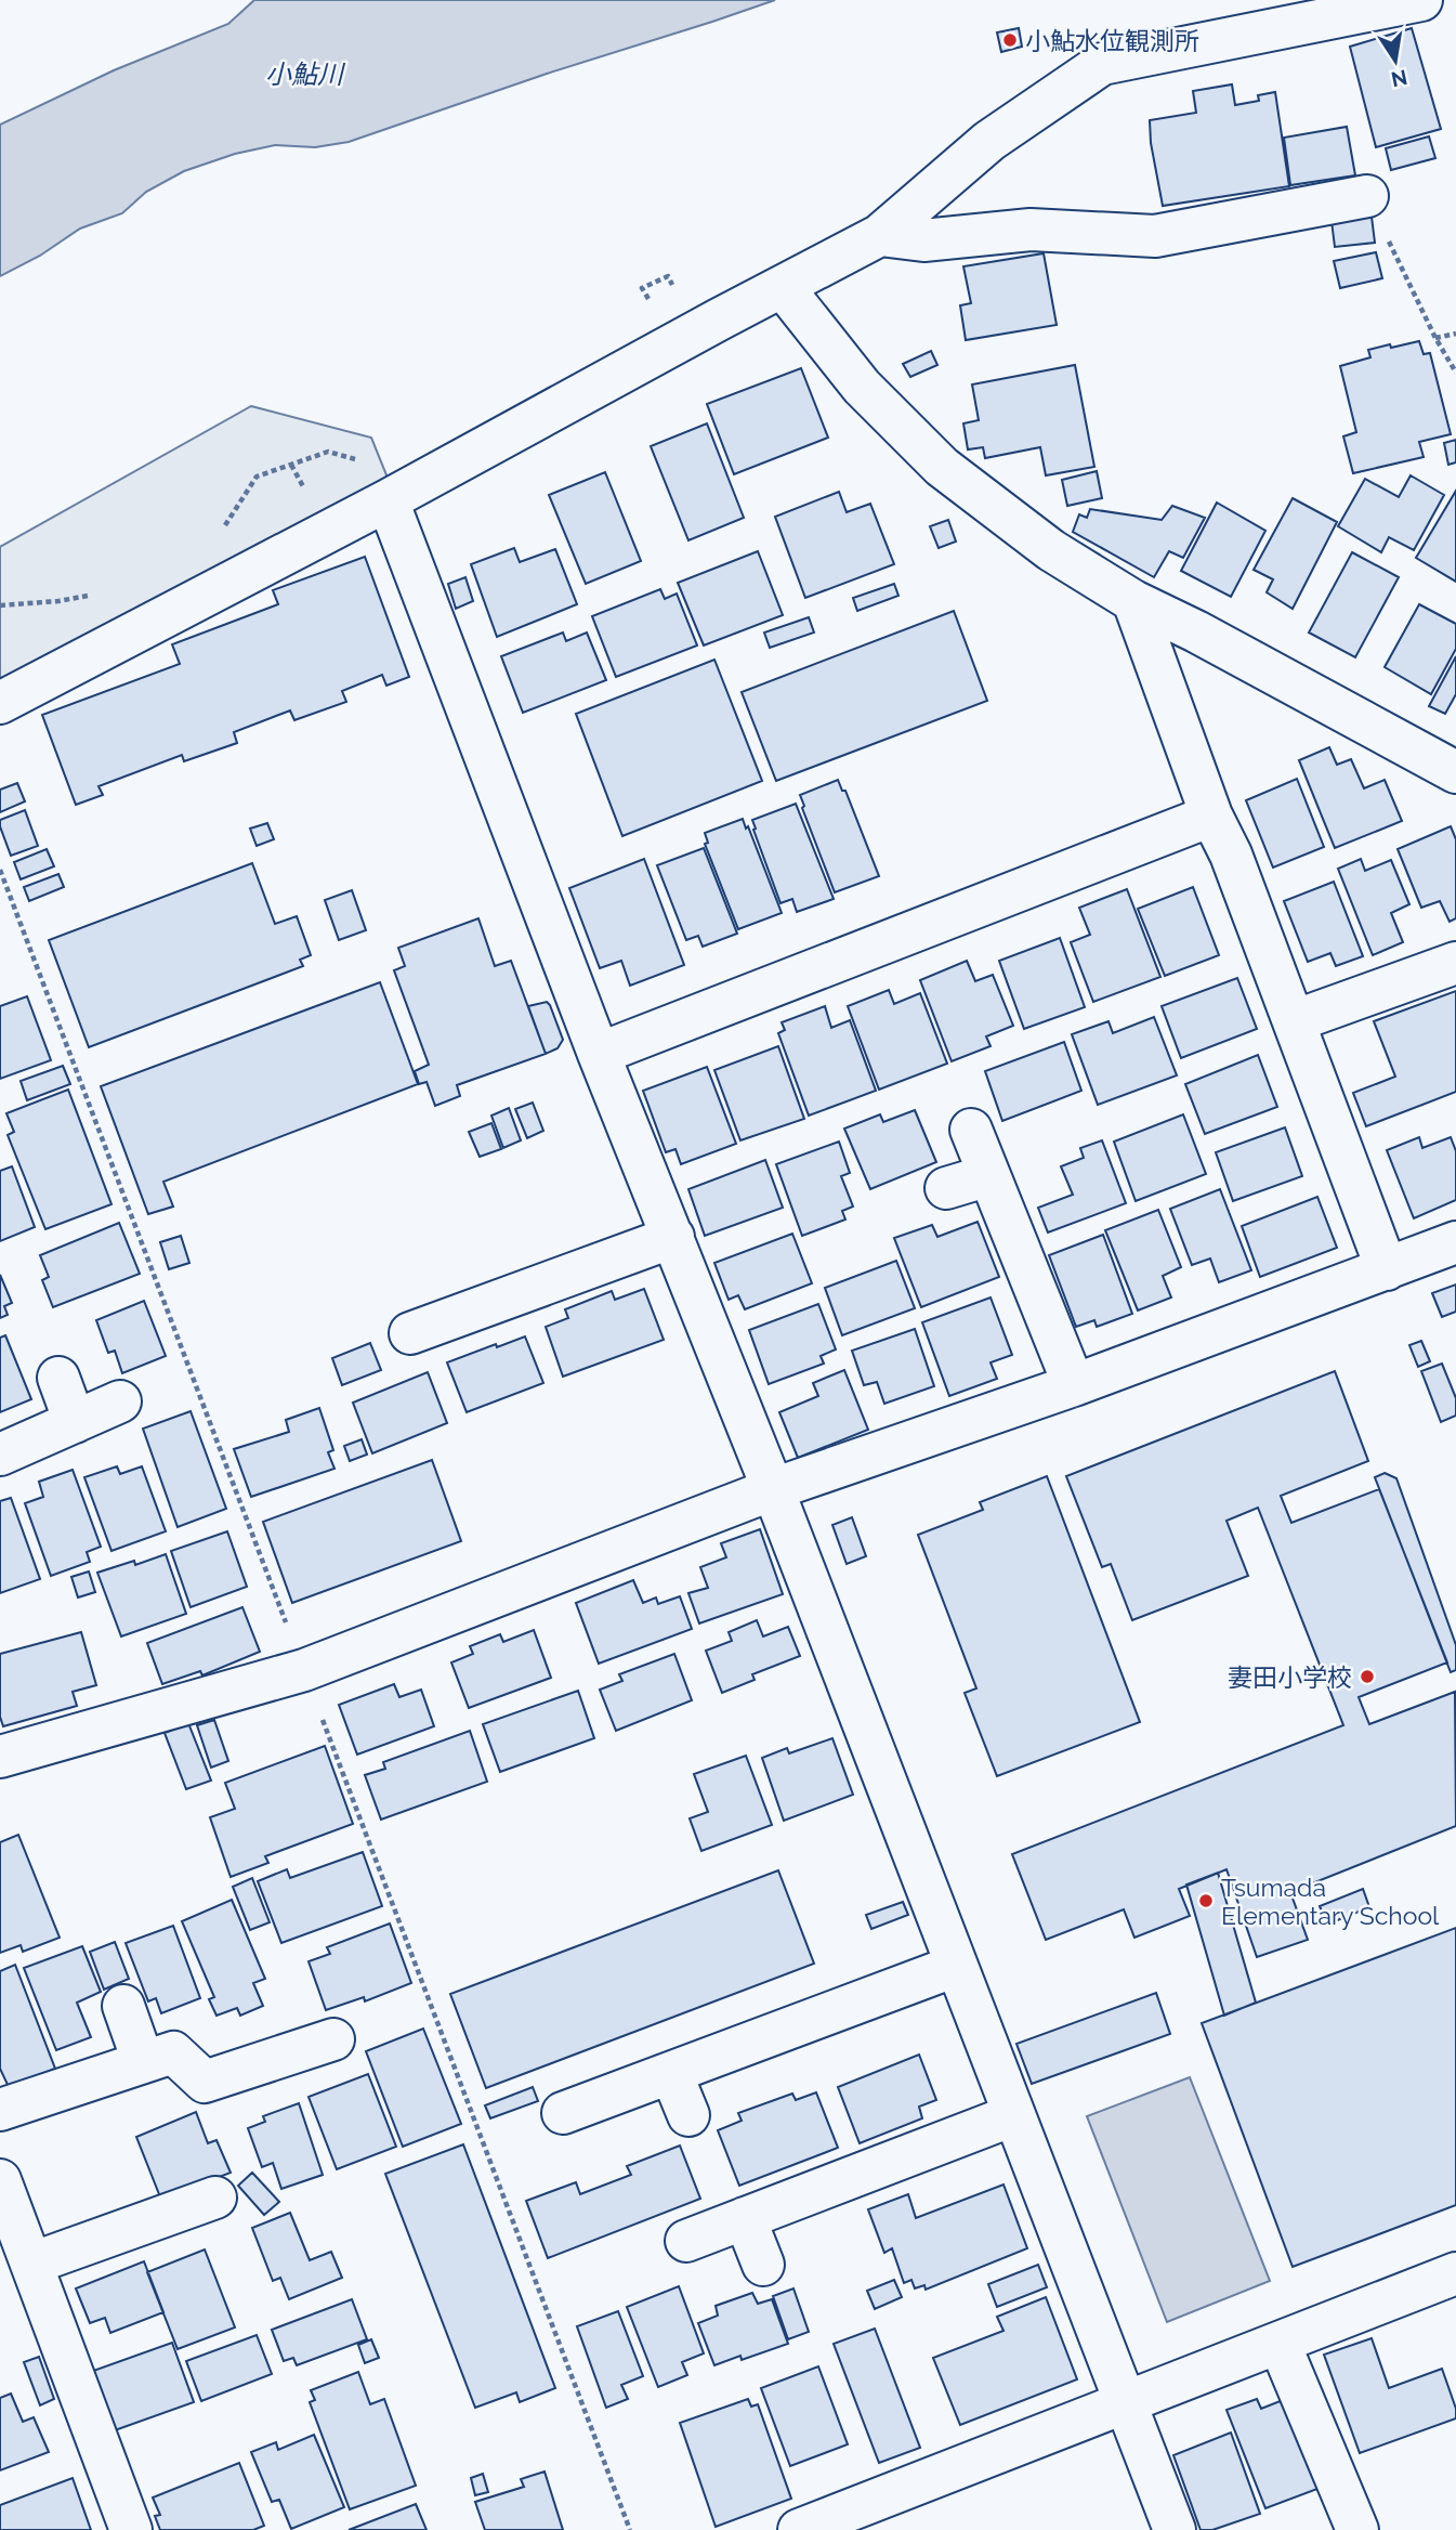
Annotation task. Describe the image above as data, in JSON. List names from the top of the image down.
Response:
{
  "water": ["小鮎川"],
  "places": ["小鮎水位観測所", "妻田小学校", "Tsumada Elementary School"],
  "north": "bottom"
}
